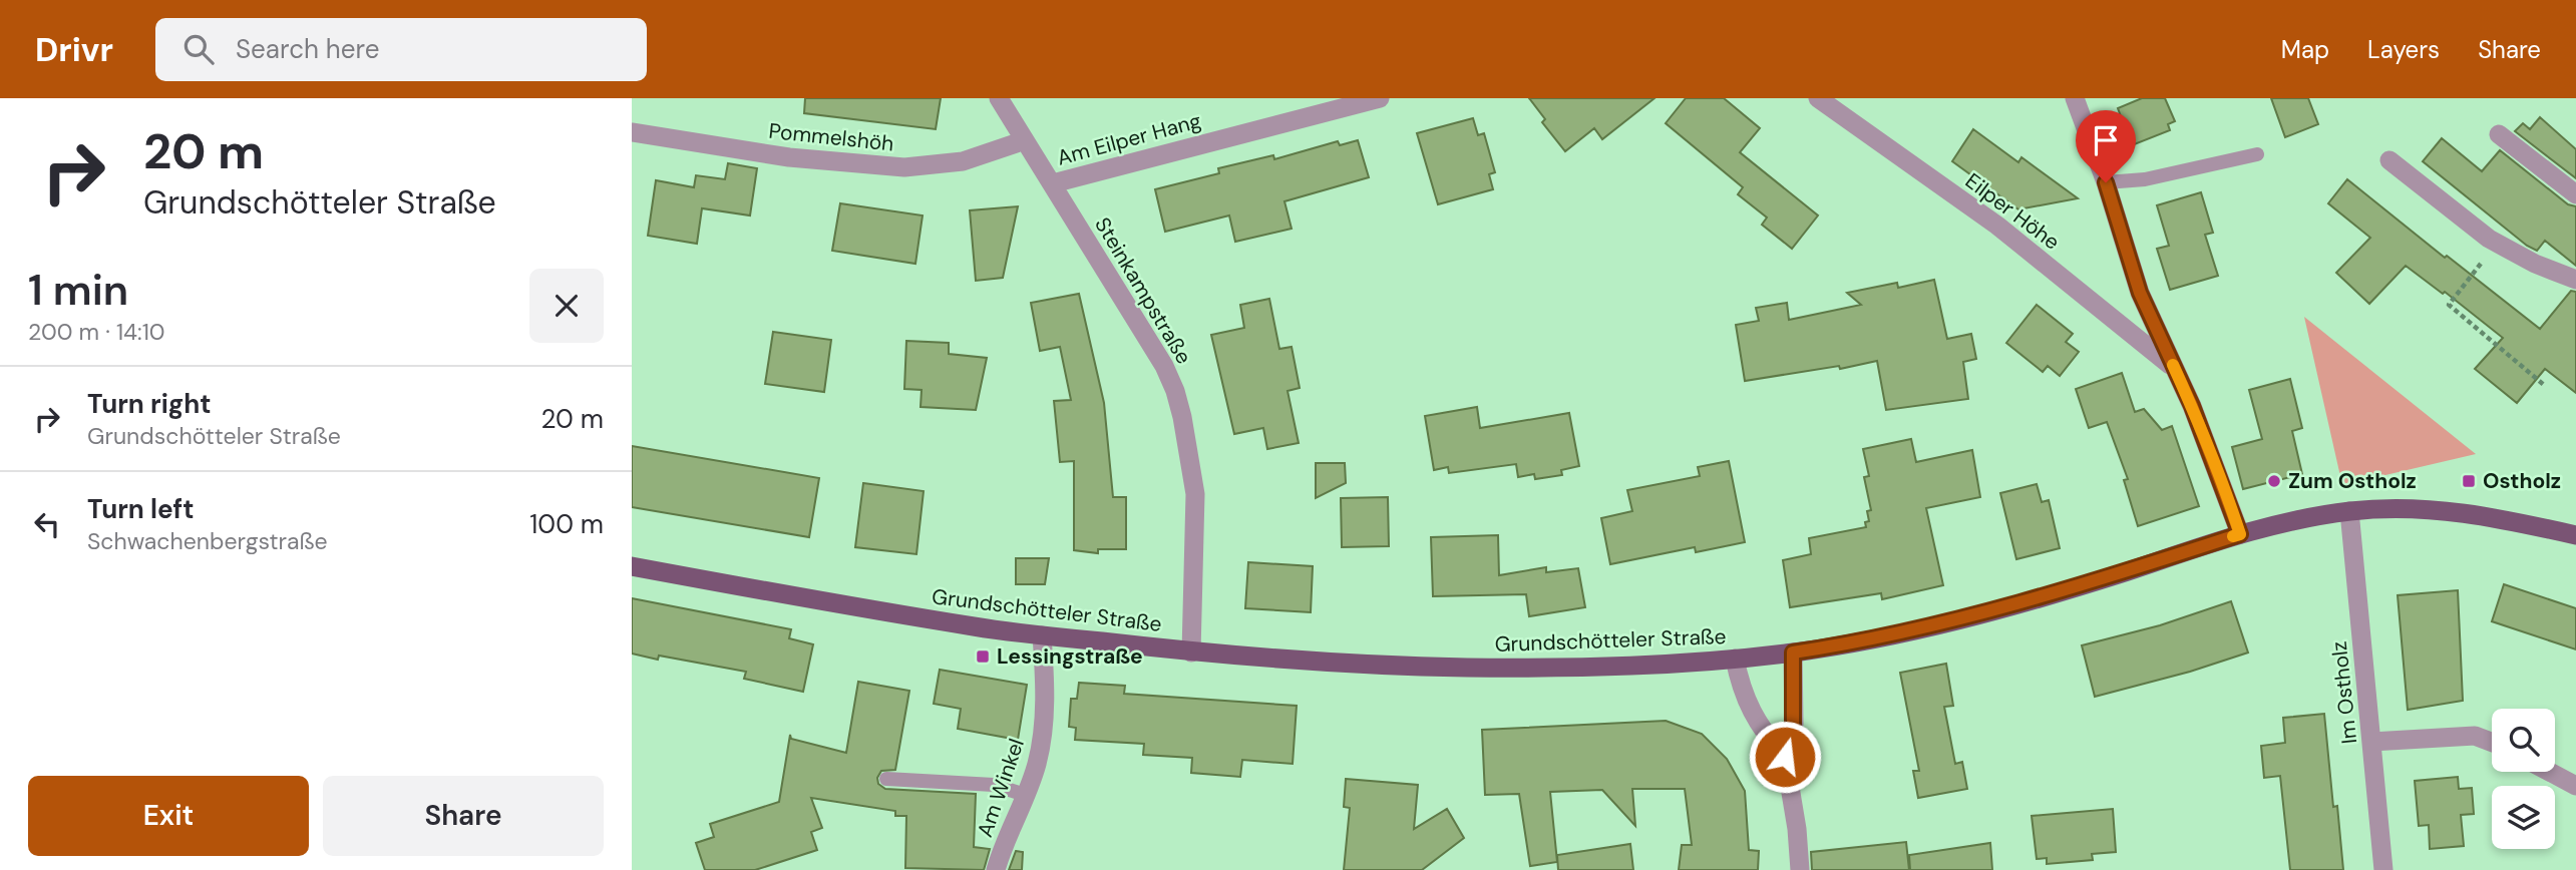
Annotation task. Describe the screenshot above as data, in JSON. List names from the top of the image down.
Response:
{
  "streets": {
    "main road": ["Grundschötteler Straße"],
    "street": [
      "Pommelshöh",
      "Am Eilper Hang",
      "Eilper Höhe",
      "Steinkampstraße",
      "Im Ostholz",
      "Am Winkel"
    ]
  },
  "crossings": [
    ["Pommelshöh", "Steinkampstraße"],
    ["Am Eilper Hang", "Steinkampstraße"],
    ["Steinkampstraße", "Grundschötteler Straße"],
    ["Grundschötteler Straße", "Im Ostholz"],
    ["Grundschötteler Straße", "Am Winkel"]
  ],
  "places": {
    "other": ["Zum Ostholz"],
    "transit": ["Ostholz", "Lessingstraße"]
  },
  "page": {
    "header": "Drivr",
    "search": "Search here",
    "nav": ["Map", "Layers", "Share"],
    "turn": ["20 m", "Grundschötteler Straße"],
    "heading": ["1 min", "200 m · 14:10"],
    "list": [
      {
        "name": "Turn right",
        "note": "Grundschötteler Straße",
        "value": "20 m"
      },
      {
        "name": "Turn left",
        "note": "Schwachenbergstraße",
        "value": "100 m"
      }
    ],
    "buttons": ["Exit", "Share"]
  }
}
